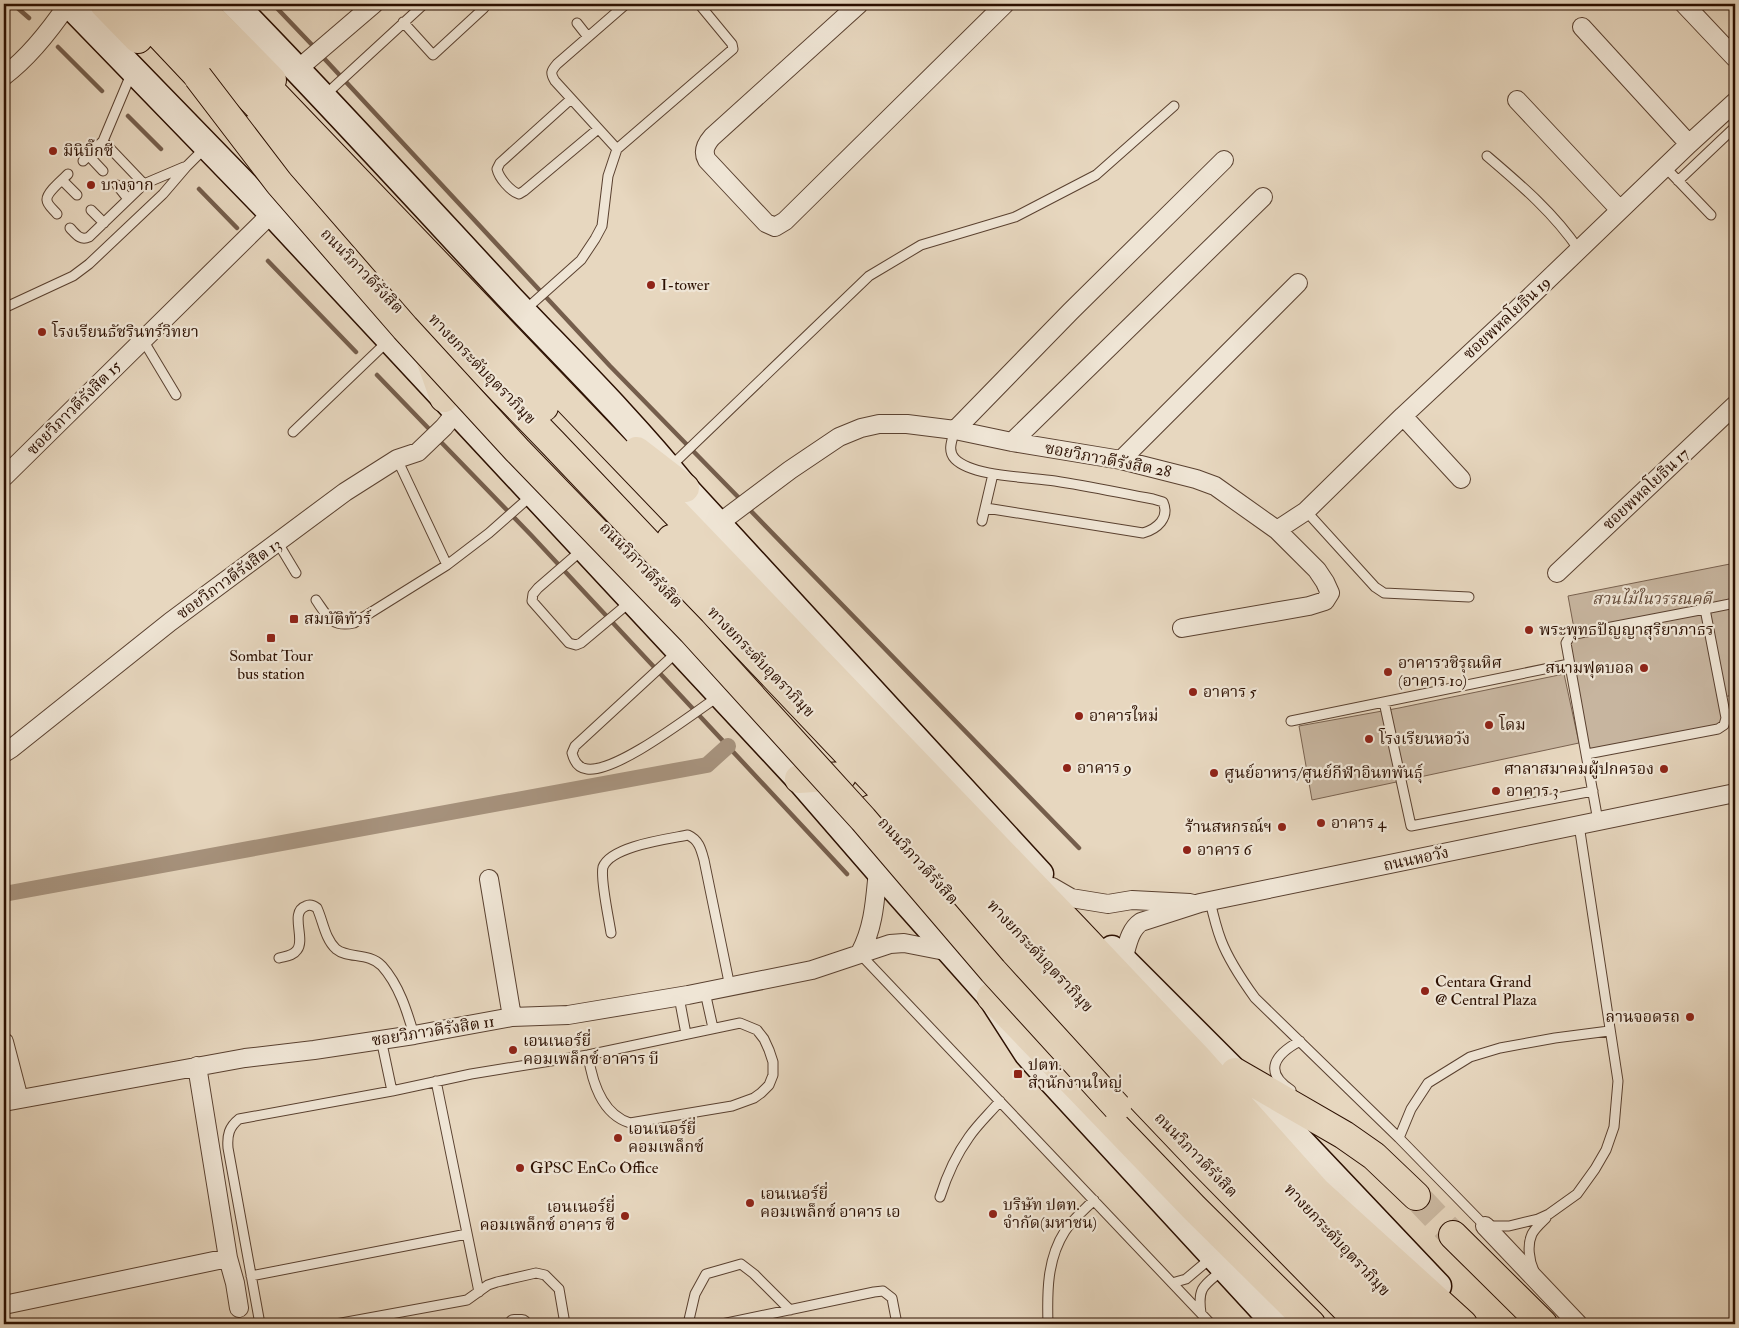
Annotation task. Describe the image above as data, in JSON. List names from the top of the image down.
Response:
{
  "streets": {
    "highway": ["ถนนวิภาวดีรังสิต", "ทางยกระดับอุตราภิมุข"],
    "street": [
      "ซอยพหลโยธิน 19",
      "ซอยวิภาวดีรังสิต 15",
      "ซอยวิภาวดีรังสิต 28",
      "ซอยพหลโยธิน 17",
      "ซอยวิภาวดีรังสิต 13",
      "ถนนหอวัง",
      "ซอยวิภาวดีรังสิต 11"
    ]
  },
  "crossings": [
    ["ถนนวิภาวดีรังสิต", "ซอยวิภาวดีรังสิต 15"],
    ["ถนนวิภาวดีรังสิต", "ซอยวิภาวดีรังสิต 13"],
    ["ถนนวิภาวดีรังสิต", "ซอยวิภาวดีรังสิต 11"],
    ["ซอยพหลโยธิน 19", "ซอยวิภาวดีรังสิต 28"]
  ],
  "parks": ["สวนไม้ในวรรณคดี"],
  "places": {
    "other": [
      "มินิบิ๊กซี",
      "บางจาก",
      "I-tower",
      "โรงเรียนธัชรินทร์วิทยา",
      "พระพุทธปัญญาสุริยาภาธร",
      "สนามฟุตบอล",
      "อาคารวชิรุณหิศ (อาคาร 10)",
      "อาคาร 5",
      "อาคารใหม่",
      "โดม",
      "โรงเรียนหอวัง",
      "อาคาร 9",
      "ศาลาสมาคมผู้ปกครอง",
      "ศูนย์อาหาร/ศูนย์กีฬาอินทพันธุ์",
      "อาคาร 3",
      "อาคาร 4",
      "ร้านสหกรณ์ฯ",
      "อาคาร 6",
      "Centara Grand @ Central Plaza",
      "ลานจอดรถ",
      "เอนเนอร์ยี่ คอมเพล็กซ์ อาคาร บี",
      "เอนเนอร์ยี่ คอมเพล็กซ์",
      "GPSC EnCo Office",
      "เอนเนอร์ยี่ คอมเพล็กซ์ อาคาร เอ",
      "บริษัท ปตท. จำกัด(มหาชน)",
      "เอนเนอร์ยี่ คอมเพล็กซ์ อาคาร ซี"
    ],
    "transit": ["สมบัติทัวร์", "Sombat Tour bus station", "ปตท. สำนักงานใหญ่"]
  }
}
